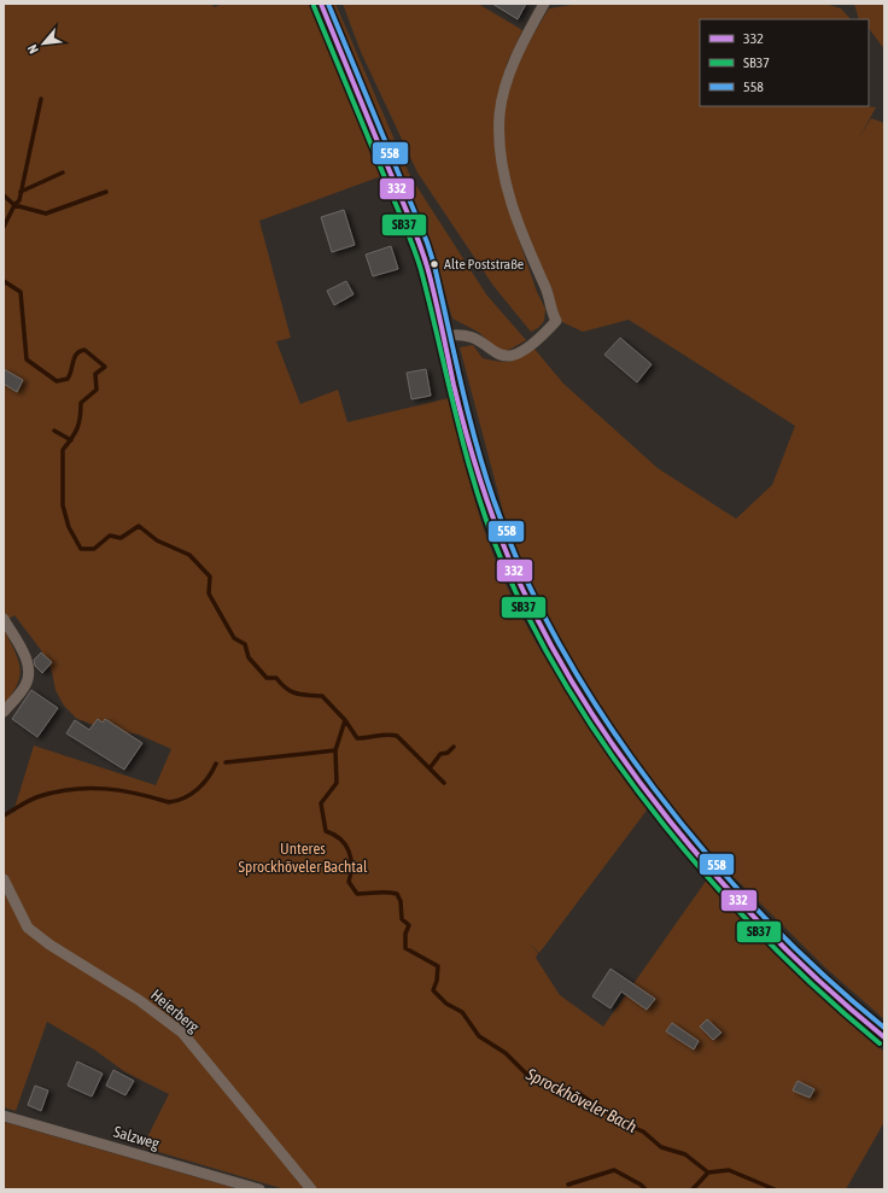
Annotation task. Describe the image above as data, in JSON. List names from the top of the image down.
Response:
{
  "streets": {
    "street": ["Heierberg", "Salzweg"]
  },
  "water": ["Sprockhöveler Bach"],
  "parks": ["Unteres Sprockhöveler Bachtal"],
  "places": ["Alte Poststraße"],
  "lines": ["transit line 332", "transit line 558", "transit line SB37"],
  "legend": ["332", "SB37", "558"],
  "north": "bottom left"
}
